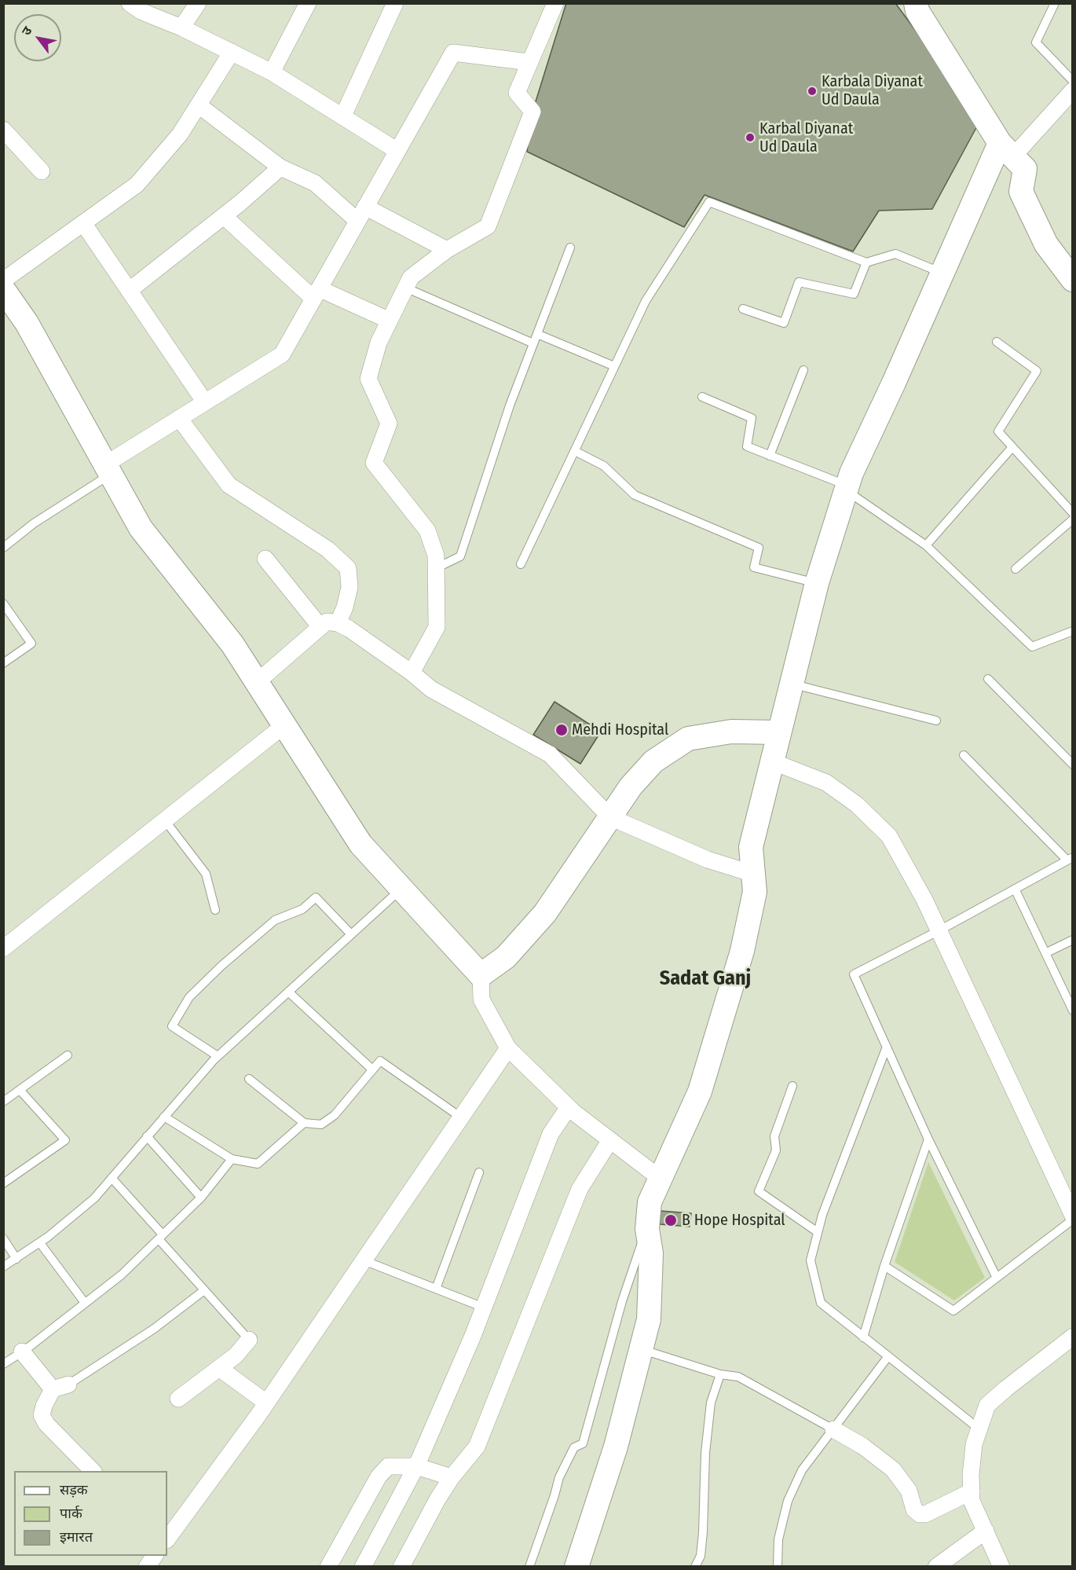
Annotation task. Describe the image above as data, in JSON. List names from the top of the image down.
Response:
{
  "districts": ["Sadat Ganj"],
  "places": [
    "Karbala Diyanat Ud Daula",
    "Karbal Diyanat Ud Daula",
    "Mehdi Hospital",
    "B Hope Hospital"
  ],
  "legend": ["सड़क", "पार्क", "इमारत"],
  "north": "top left"
}
